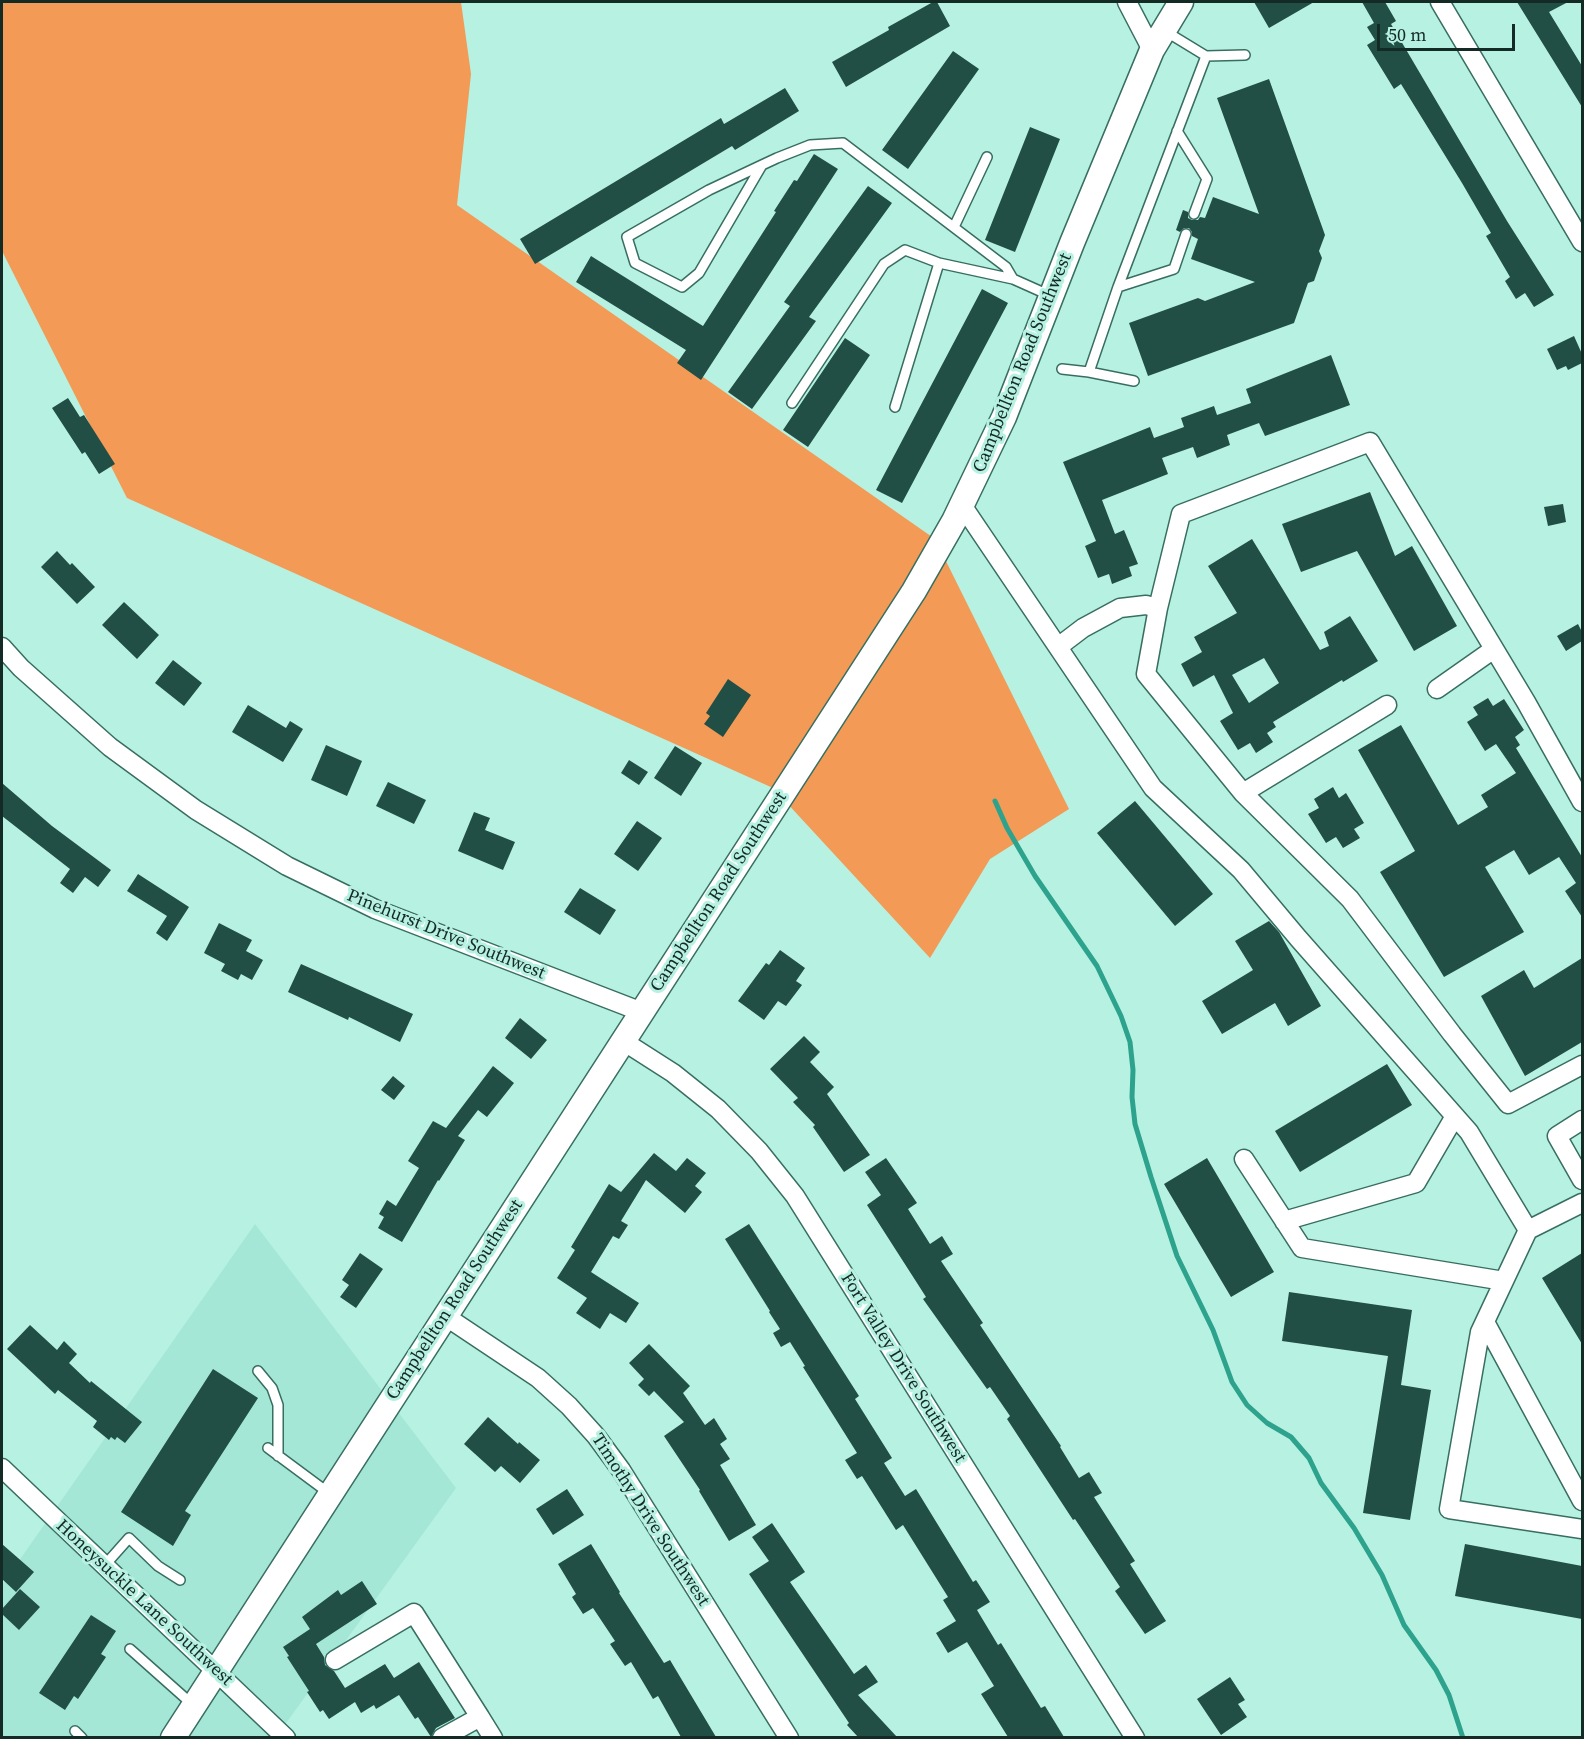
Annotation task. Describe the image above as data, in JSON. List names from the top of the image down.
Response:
{
  "streets": {
    "main road": ["Campbellton Road Southwest"],
    "street": [
      "Pinehurst Drive Southwest",
      "Fort Valley Drive Southwest",
      "Timothy Drive Southwest",
      "Honeysuckle Lane Southwest"
    ]
  },
  "crossings": [
    ["Campbellton Road Southwest", "Pinehurst Drive Southwest"],
    ["Campbellton Road Southwest", "Fort Valley Drive Southwest"],
    ["Campbellton Road Southwest", "Timothy Drive Southwest"],
    ["Campbellton Road Southwest", "Honeysuckle Lane Southwest"]
  ],
  "scale_bar": "50 m"
}
